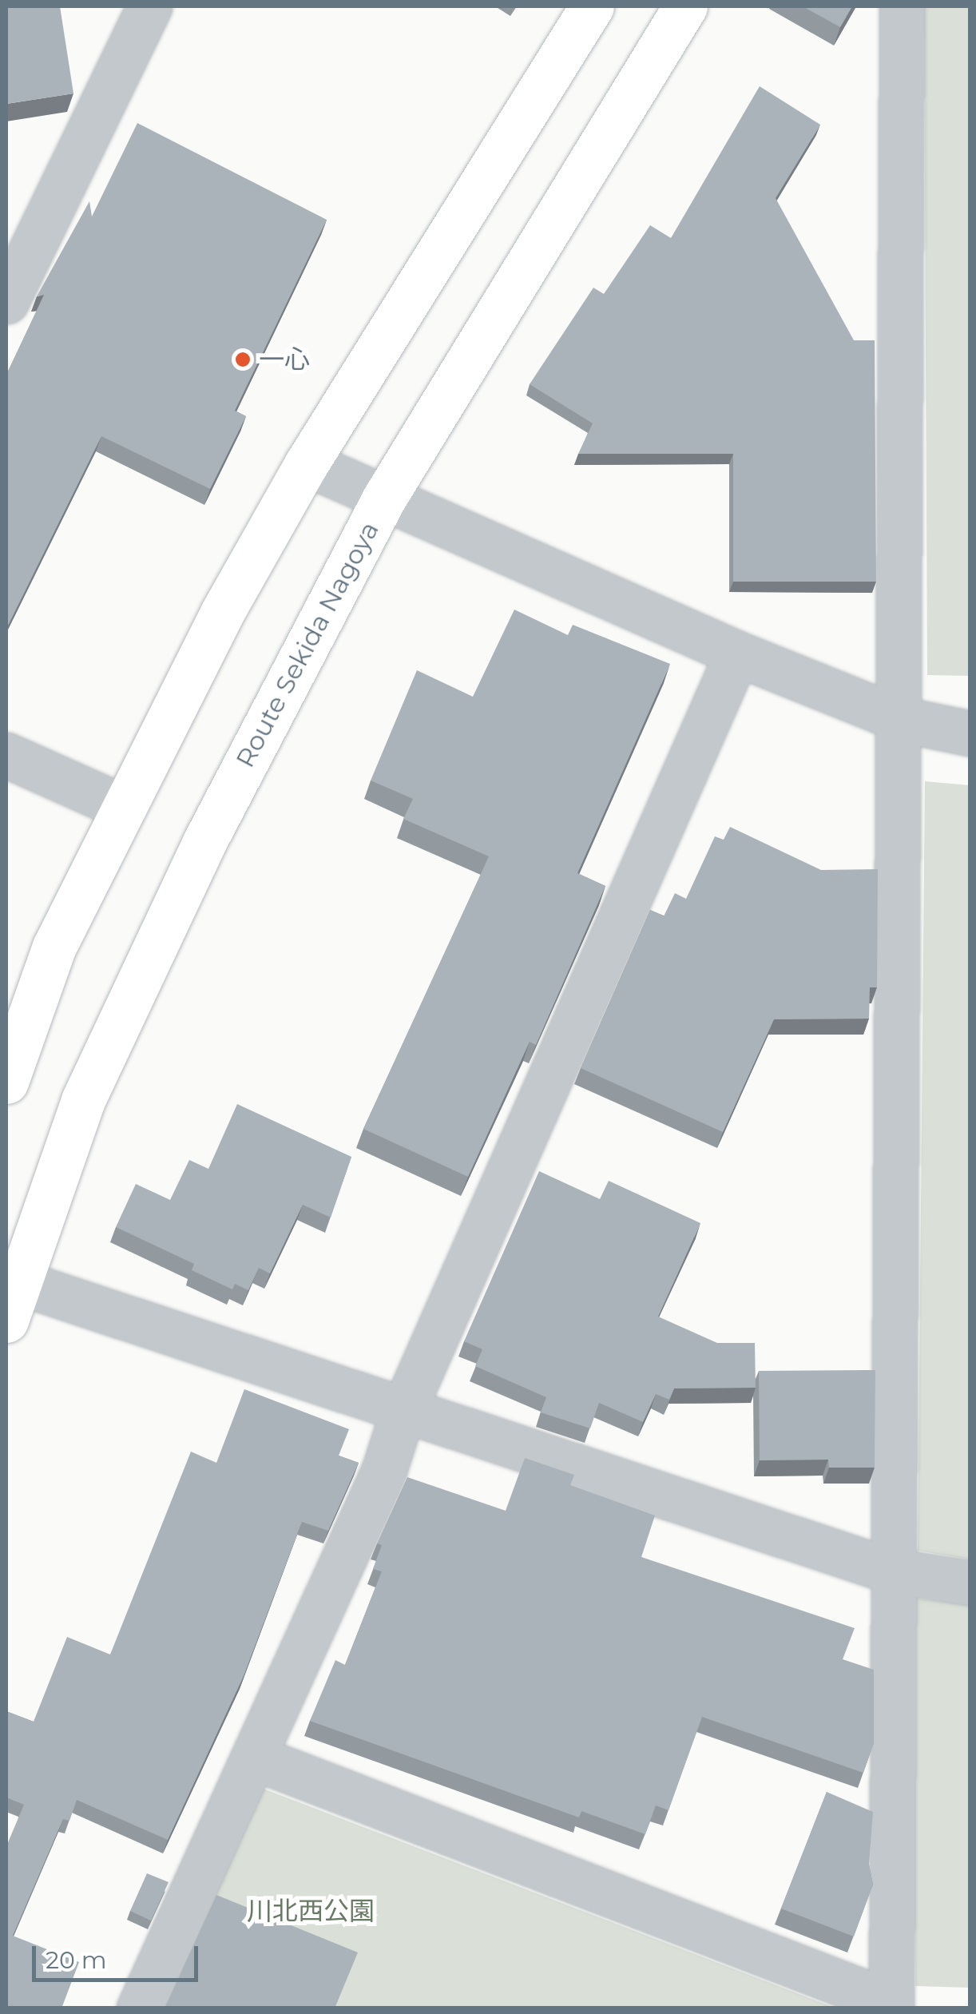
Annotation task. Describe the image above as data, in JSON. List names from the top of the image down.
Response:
{
  "streets": {
    "main road": ["Route Sekida Nagoya"]
  },
  "parks": ["川北西公園"],
  "places": ["一心"],
  "scale_bar": "20 m"
}
